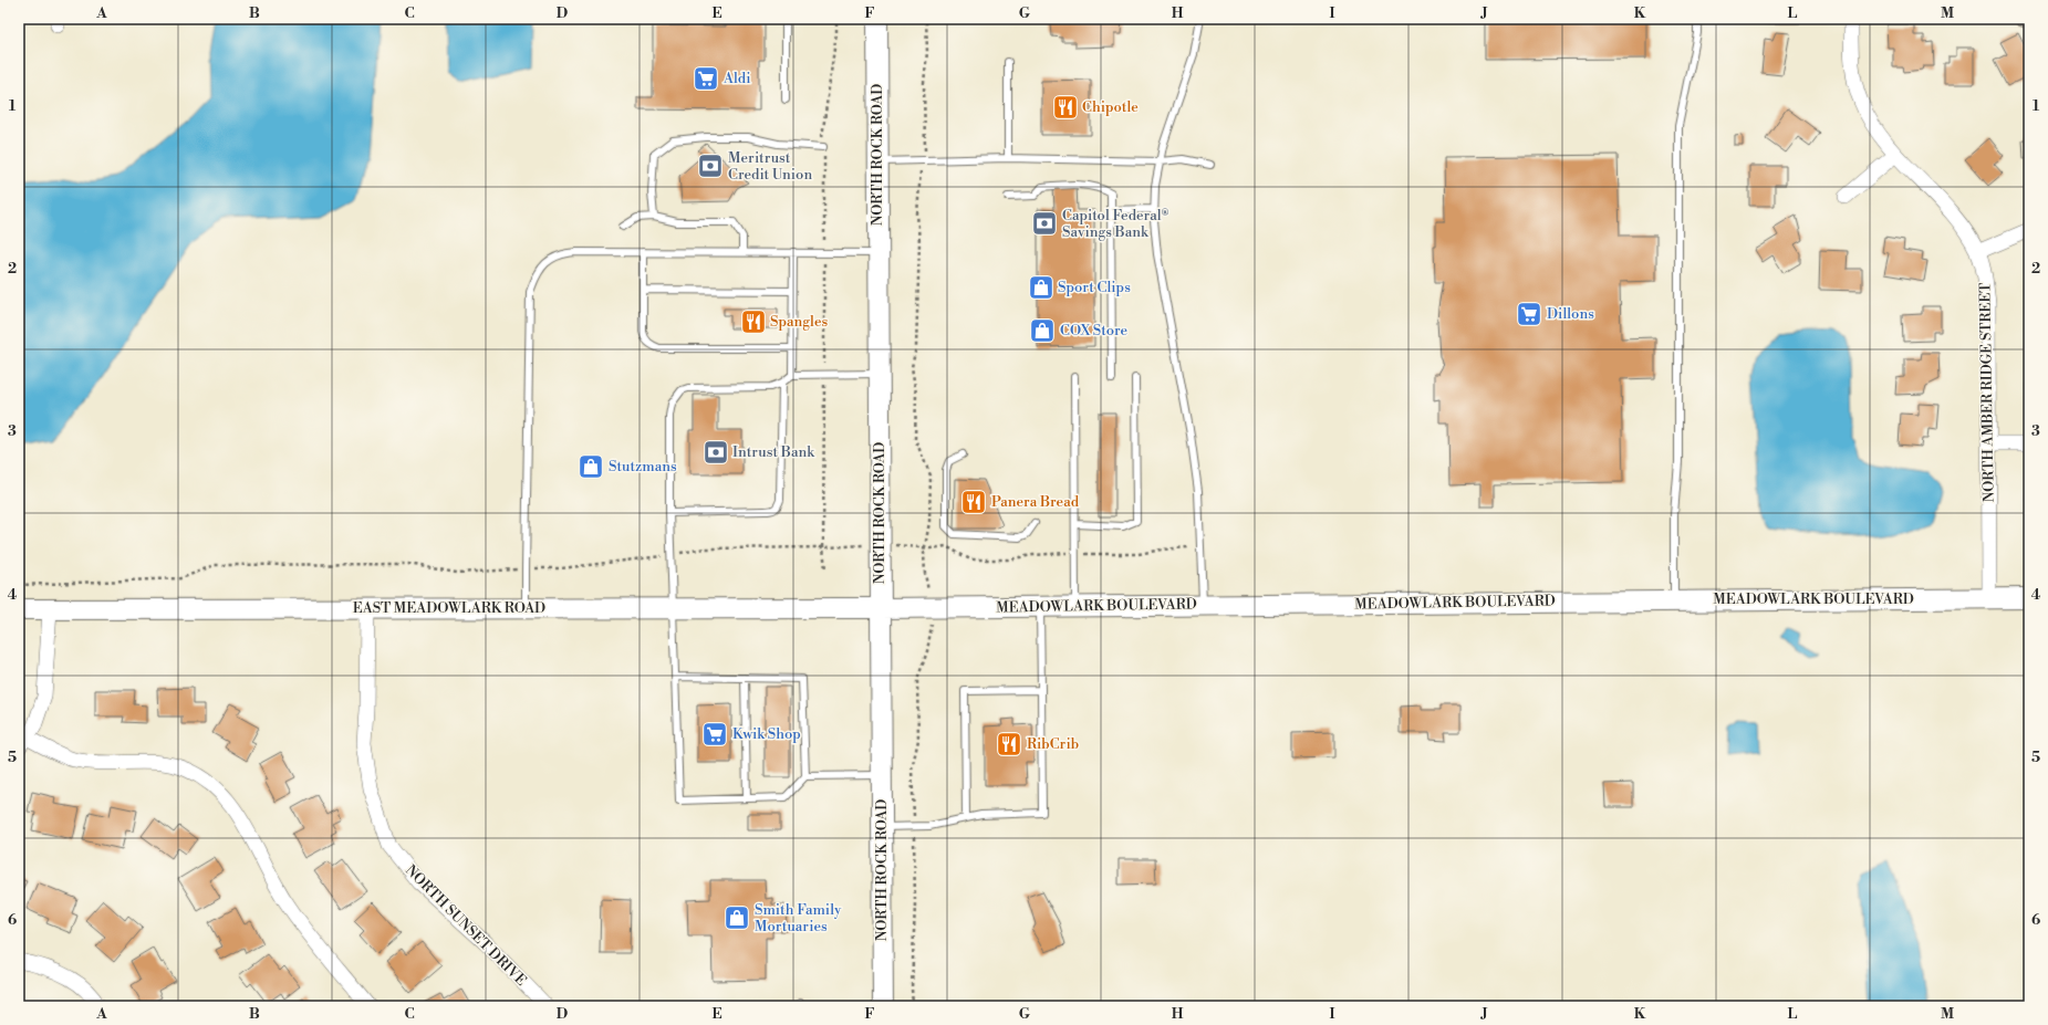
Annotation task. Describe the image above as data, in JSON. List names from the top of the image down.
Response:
{
  "streets": {
    "main road": ["NORTH ROCK ROAD", "MEADOWLARK BOULEVARD", "EAST MEADOWLARK ROAD"],
    "street": ["NORTH AMBER RIDGE STREET", "NORTH SUNSET DRIVE"]
  },
  "crossings": [
    ["NORTH ROCK ROAD", "MEADOWLARK BOULEVARD"],
    ["NORTH ROCK ROAD", "EAST MEADOWLARK ROAD"],
    ["NORTH AMBER RIDGE STREET", "MEADOWLARK BOULEVARD"],
    ["MEADOWLARK BOULEVARD", "EAST MEADOWLARK ROAD"],
    ["EAST MEADOWLARK ROAD", "NORTH SUNSET DRIVE"]
  ],
  "places": {
    "supermarket": ["Aldi", "Dillons", "Kwik Shop"],
    "restaurant": [
      "Chipotle",
      "Spangles",
      "Panera Bread",
      "RibCrib"
    ],
    "bank": ["Meritrust Credit Union", "Capitol Federal® Savings Bank", "Intrust Bank"],
    "shop": [
      "Sport Clips",
      "COX Store",
      "Stutzmans",
      "Smith Family Mortuaries"
    ]
  },
  "grid": {
    "columns": [
      "A",
      "B",
      "C",
      "D",
      "E",
      "F",
      "G",
      "H",
      "I",
      "J",
      "K",
      "L",
      "M"
    ],
    "rows": [
      "1",
      "2",
      "3",
      "4",
      "5",
      "6"
    ]
  }
}
